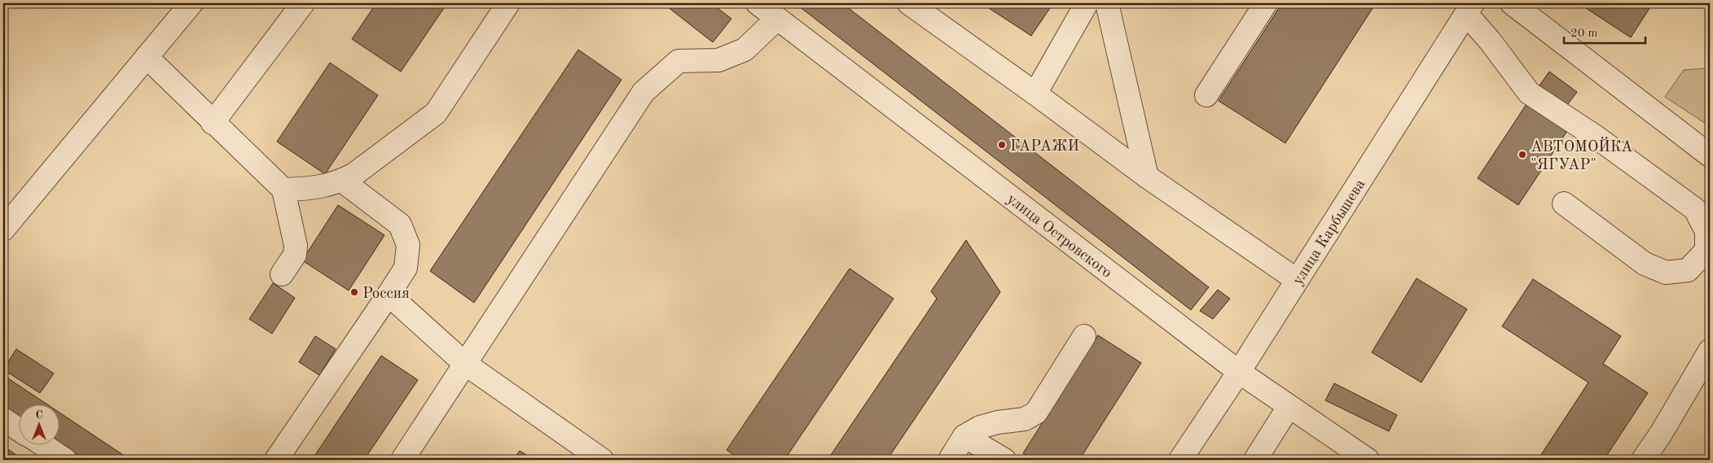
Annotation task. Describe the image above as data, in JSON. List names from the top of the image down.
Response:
{
  "streets": {
    "street": ["улица Карбышева", "улица Островского"]
  },
  "crossings": [
    ["улица Карбышева", "улица Островского"]
  ],
  "places": ["ГАРАЖИ", "АВТОМОЙКА \"ЯГУАР\"", "Россия"],
  "scale_bar": "20 m",
  "north": "top"
}
